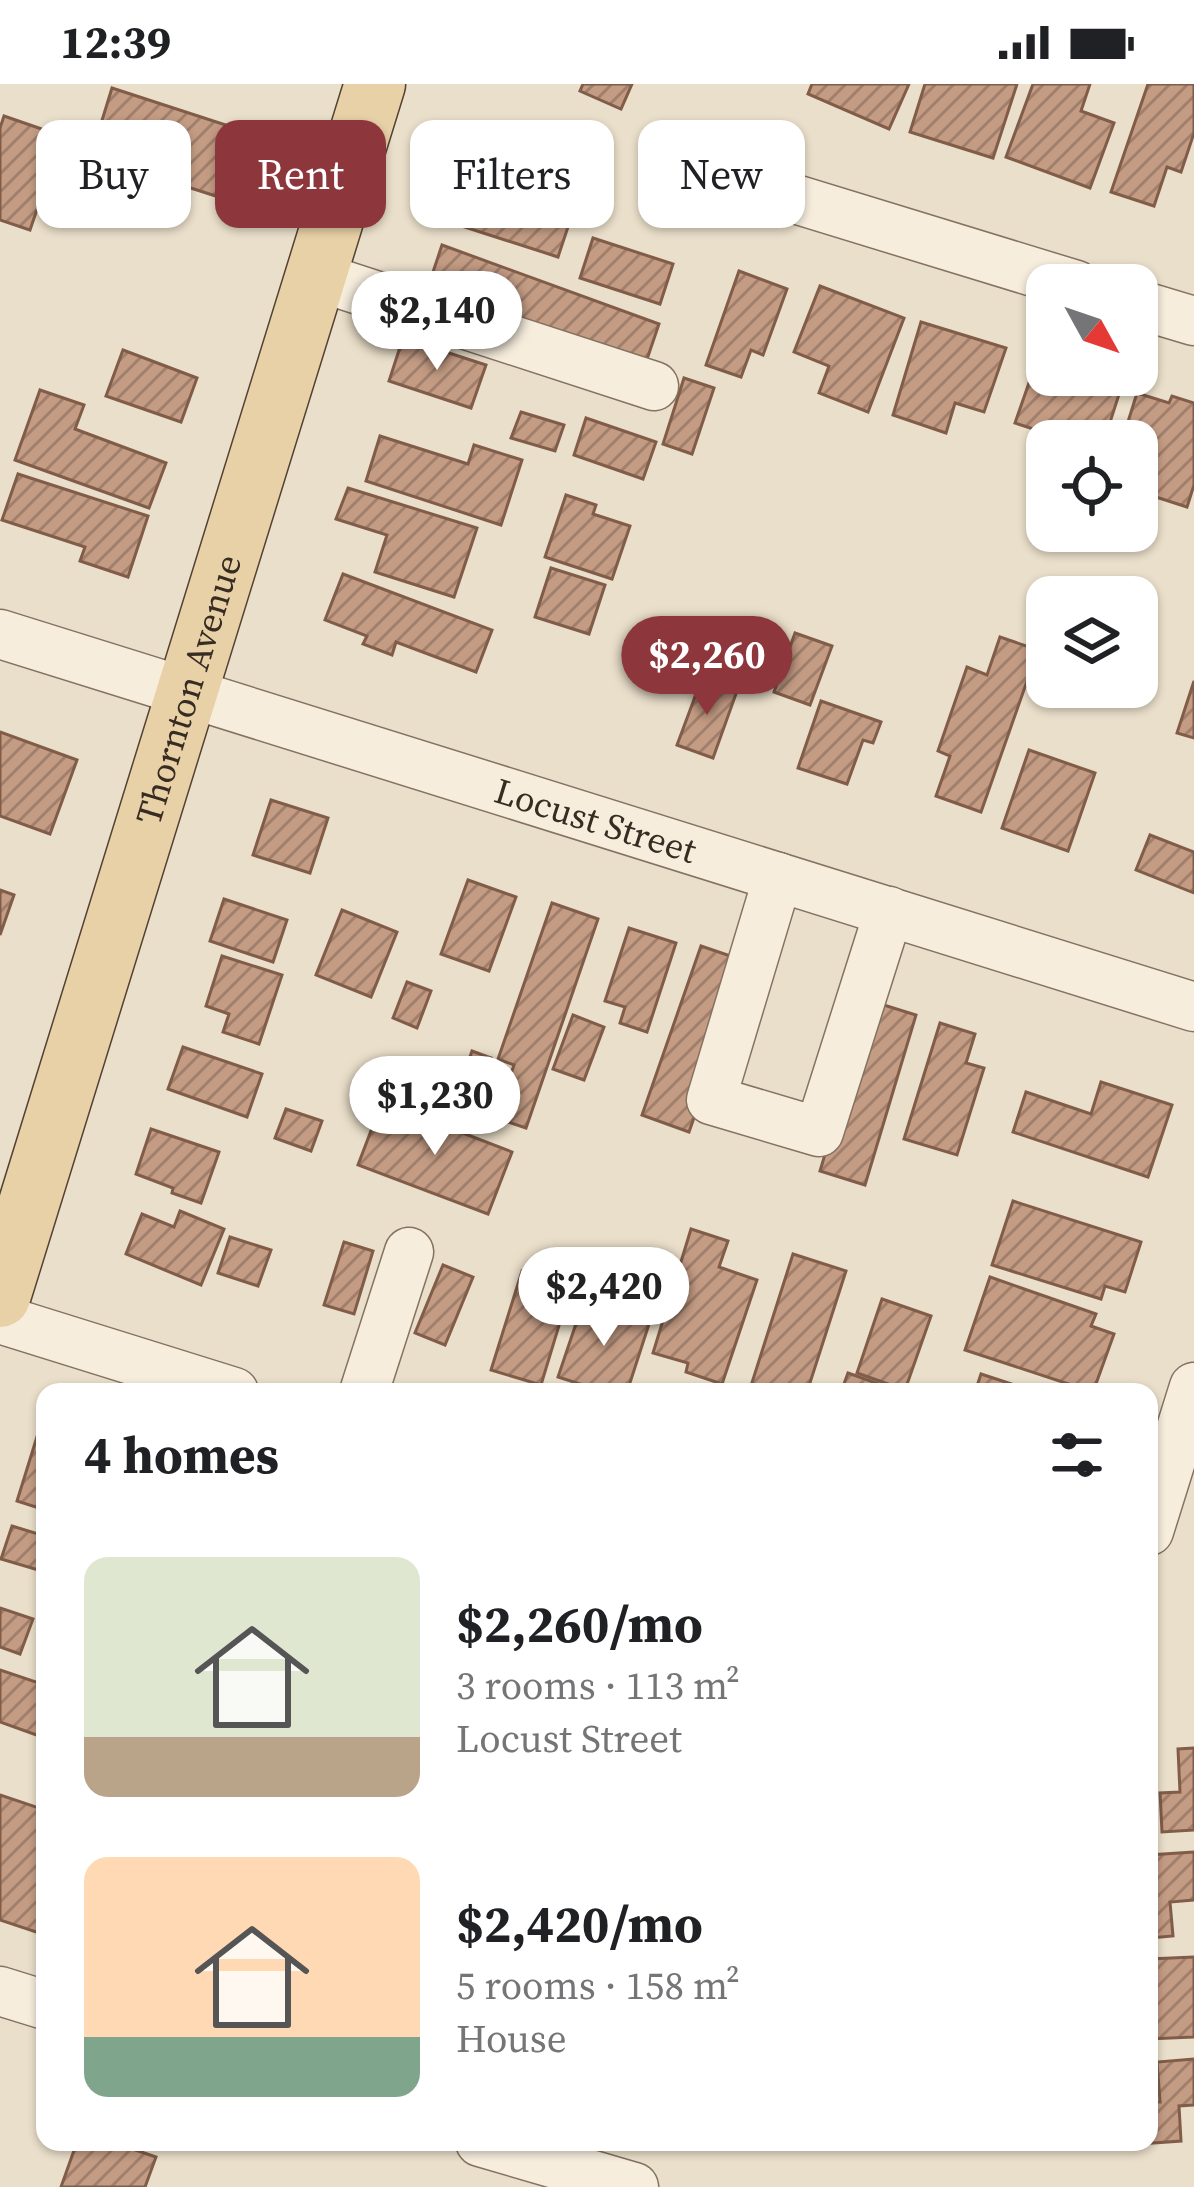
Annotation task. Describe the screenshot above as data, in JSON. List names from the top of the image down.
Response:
{
  "streets": {
    "main road": ["Thornton Avenue"],
    "street": ["Locust Street"]
  },
  "crossings": [
    ["Thornton Avenue", "Locust Street"]
  ],
  "north": "bottom right",
  "page": {
    "status": "12:39",
    "chip": [
      "Buy",
      "Rent",
      "Filters",
      "New"
    ],
    "price": [
      "$2,140",
      "$2,260",
      "$1,230",
      "$2,420"
    ],
    "heading": "4 homes",
    "list": [
      {
        "name": "$2,260/mo",
        "note": "3 rooms · 113 m² · Locust Street"
      },
      {
        "name": "$2,420/mo",
        "note": "5 rooms · 158 m² · House"
      }
    ]
  }
}
